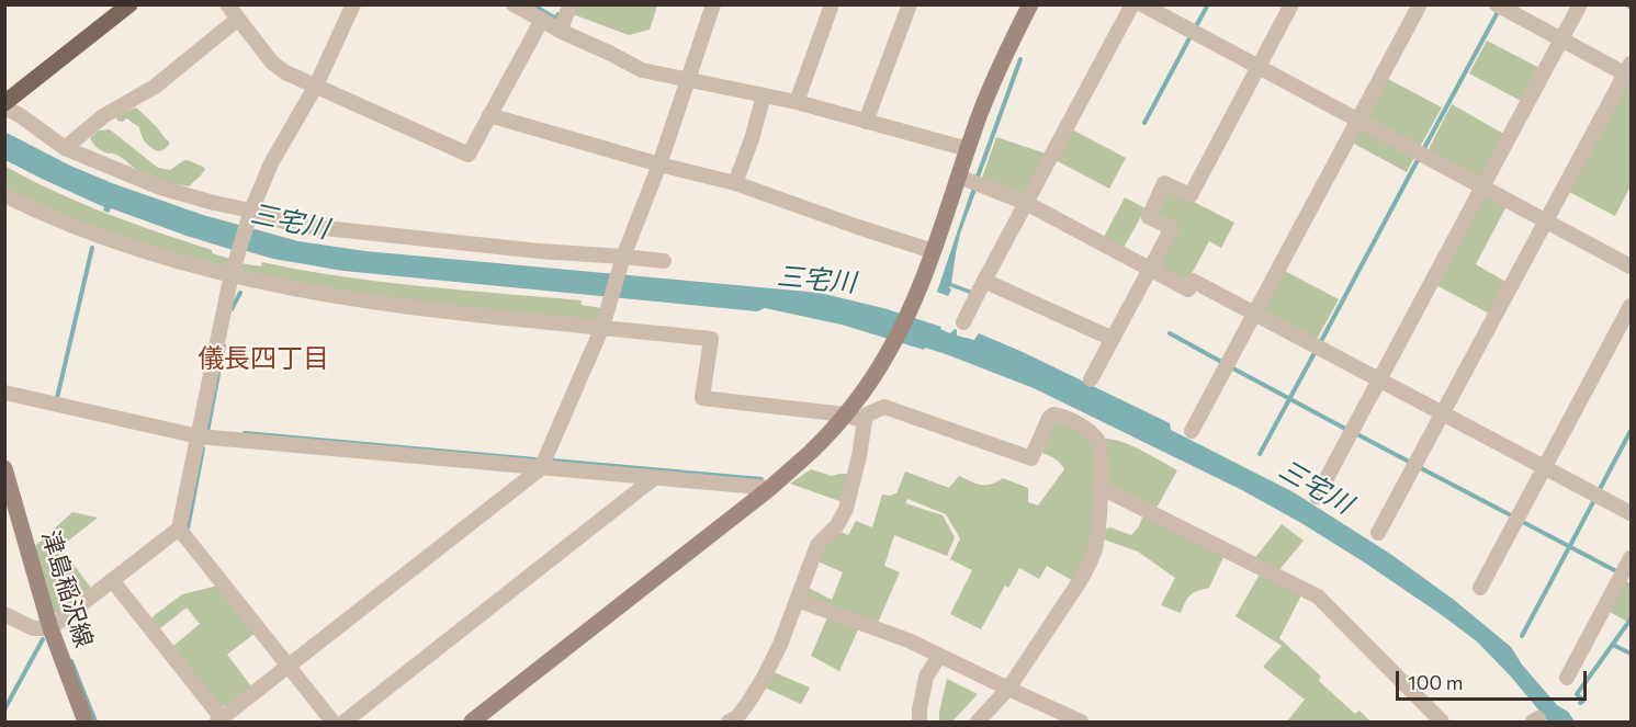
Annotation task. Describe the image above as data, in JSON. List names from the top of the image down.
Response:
{
  "streets": {
    "street": ["津島稲沢線"]
  },
  "districts": ["儀長四丁目"],
  "water": ["三宅川"],
  "scale_bar": "100 m"
}
